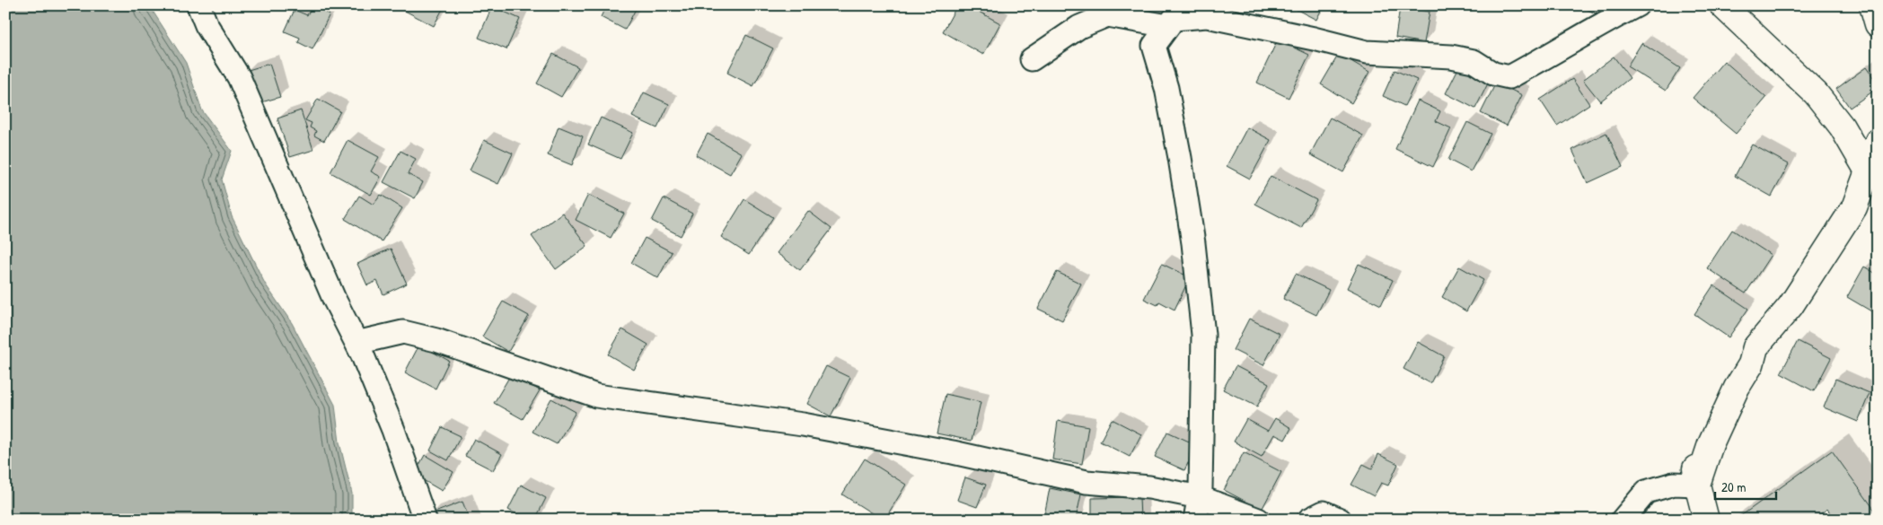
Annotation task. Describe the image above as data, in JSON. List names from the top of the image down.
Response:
{
  "scale_bar": "20 m"
}
